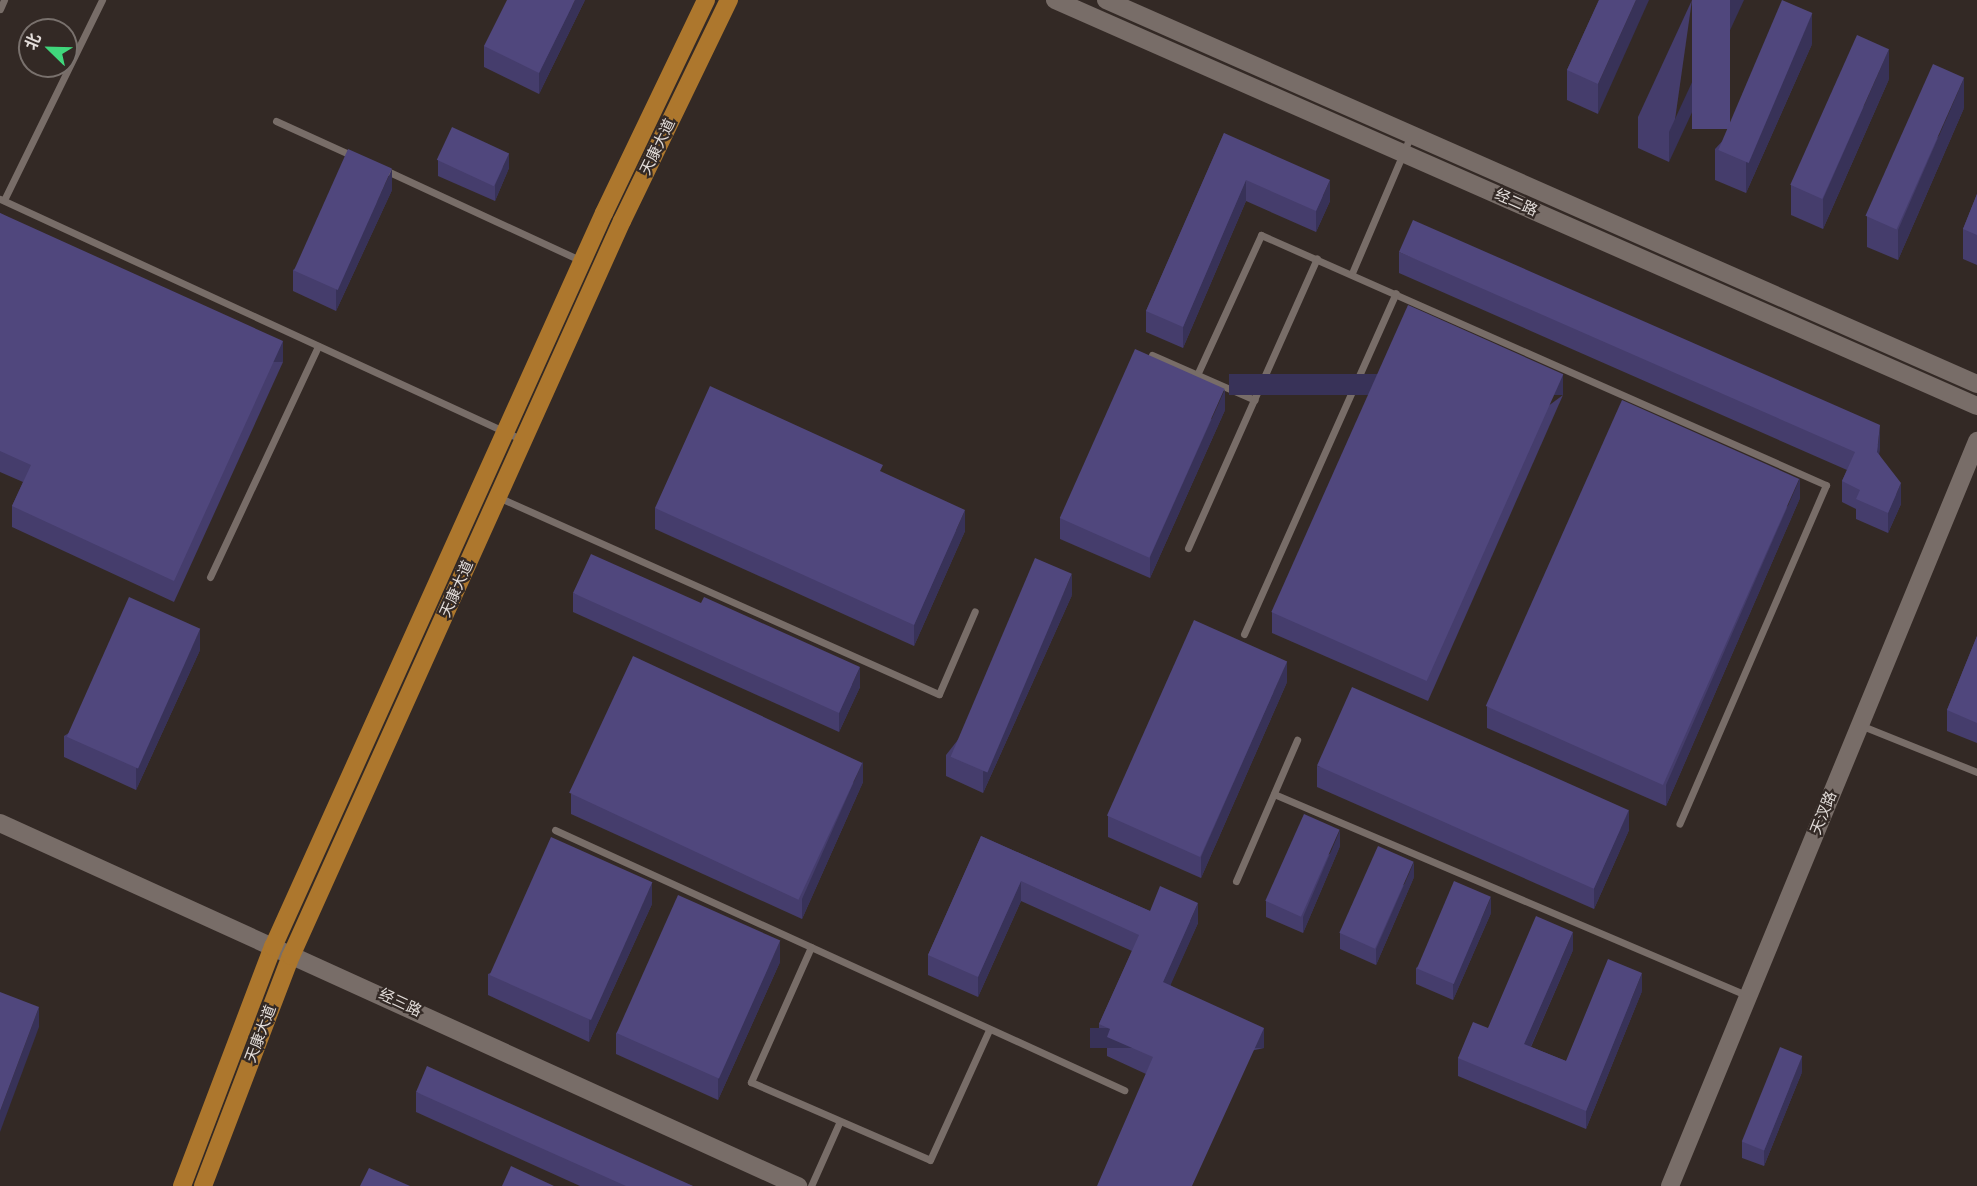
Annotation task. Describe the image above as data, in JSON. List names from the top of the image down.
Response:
{
  "streets": {
    "main road": ["天康大道"],
    "street": ["经二路", "天汊路", "经三路"]
  },
  "crossings": [
    ["天康大道", "经三路"]
  ],
  "north": "top left"
}
